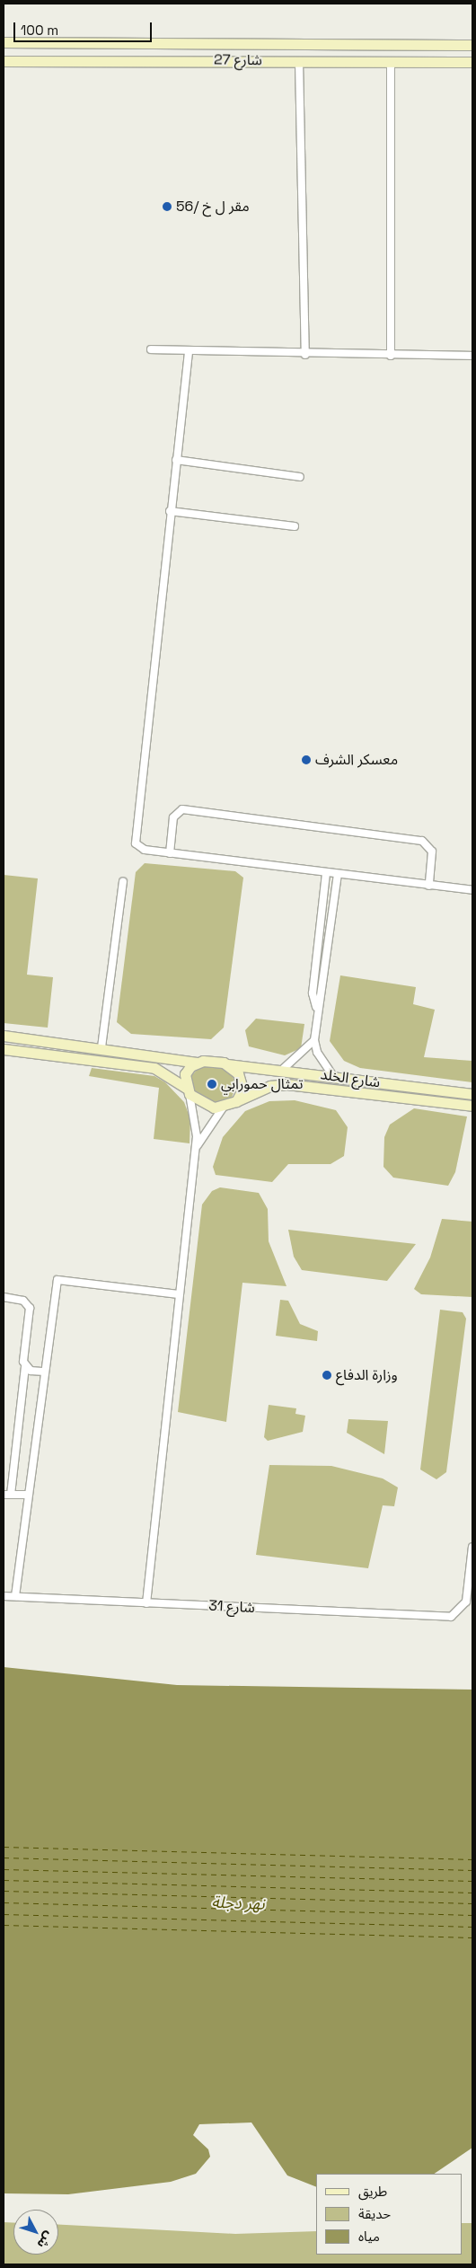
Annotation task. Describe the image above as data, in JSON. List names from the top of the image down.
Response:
{
  "streets": {
    "main road": ["شارع 27", "شارع الخلد"],
    "street": ["شارع 31"]
  },
  "water": ["نهر دجلة"],
  "places": [
    "مقر ل خ /56",
    "معسكر الشرف",
    "تمثال حمورابي",
    "وزارة الدفاع"
  ],
  "legend": ["طريق", "حديقة", "مياه"],
  "scale_bar": "100 m",
  "north": "bottom right"
}
